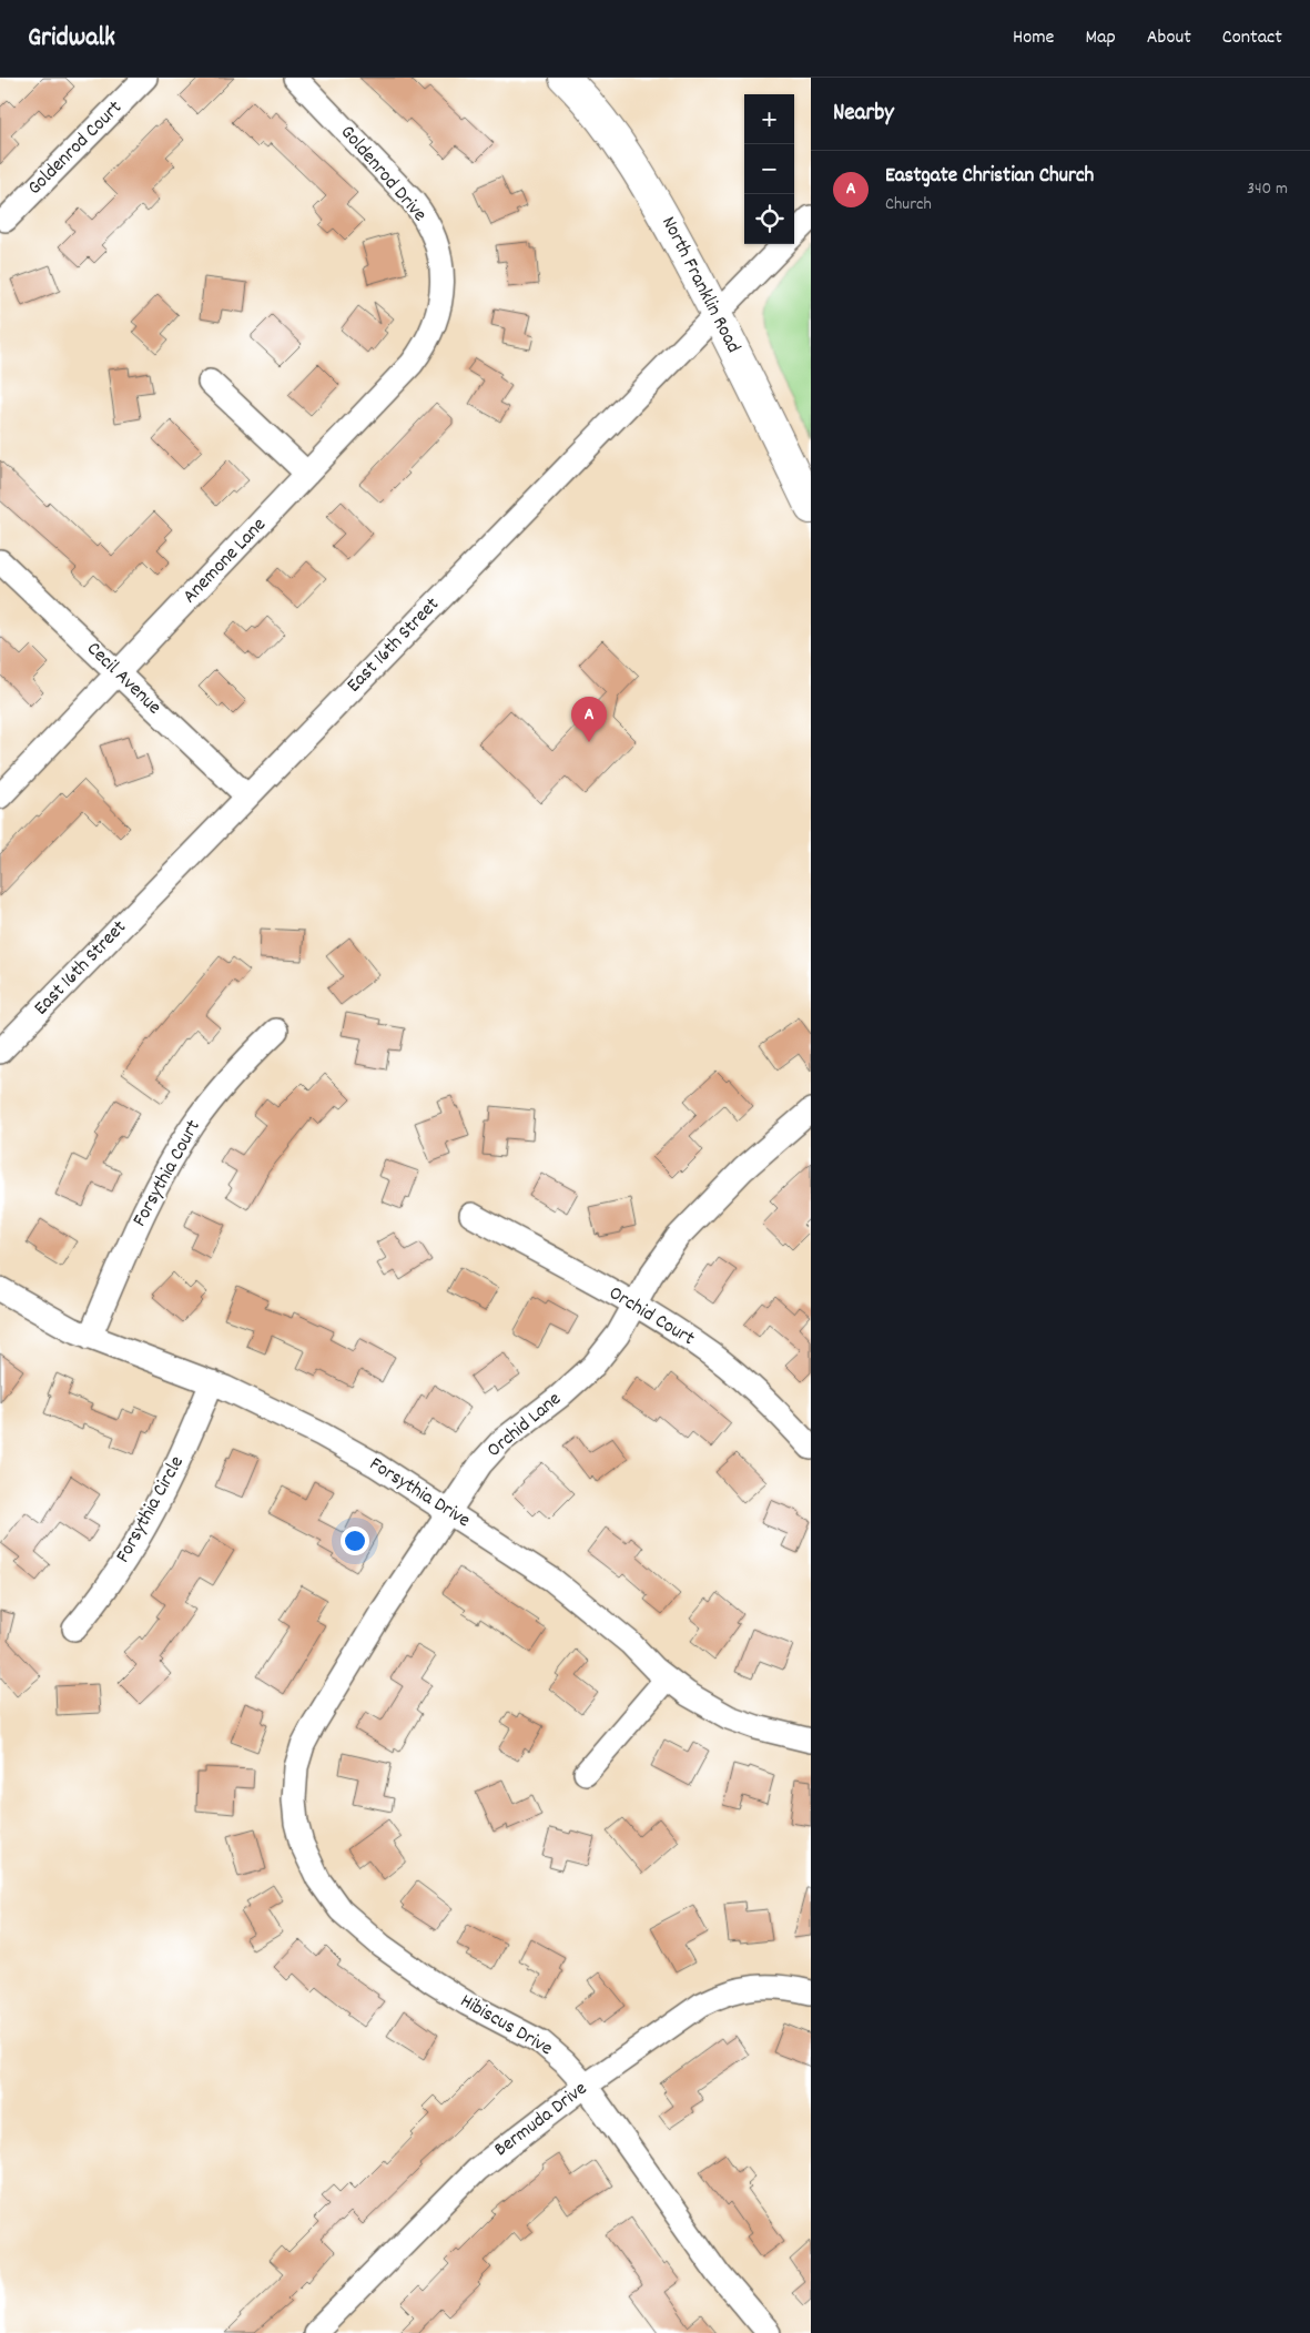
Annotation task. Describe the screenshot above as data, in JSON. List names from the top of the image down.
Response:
{
  "streets": {
    "main road": ["North Franklin Road"],
    "street": [
      "Goldenrod Court",
      "Goldenrod Drive",
      "Anemone Lane",
      "East 16th Street",
      "Cecil Avenue",
      "Forsythia Court",
      "Orchid Court",
      "Orchid Lane",
      "Forsythia Drive",
      "Forsythia Circle",
      "Hibiscus Drive",
      "Bermuda Drive"
    ]
  },
  "crossings": [
    ["Goldenrod Drive", "Anemone Lane"],
    ["North Franklin Road", "East 16th Street"],
    ["Anemone Lane", "Cecil Avenue"],
    ["East 16th Street", "Cecil Avenue"],
    ["Forsythia Court", "Forsythia Drive"],
    ["Orchid Court", "Orchid Lane"],
    ["Orchid Lane", "Forsythia Drive"],
    ["Orchid Lane", "Hibiscus Drive"],
    ["Forsythia Drive", "Forsythia Circle"],
    ["Hibiscus Drive", "Bermuda Drive"]
  ],
  "page": {
    "header": "Gridwalk",
    "nav": [
      "Home",
      "Map",
      "About",
      "Contact"
    ],
    "heading": "Nearby",
    "map_buttons": ["+", "−"],
    "list": [
      {
        "mark": "A",
        "name": "Eastgate Christian Church",
        "note": "Church",
        "value": "340 m"
      }
    ],
    "pins": "A"
  }
}
